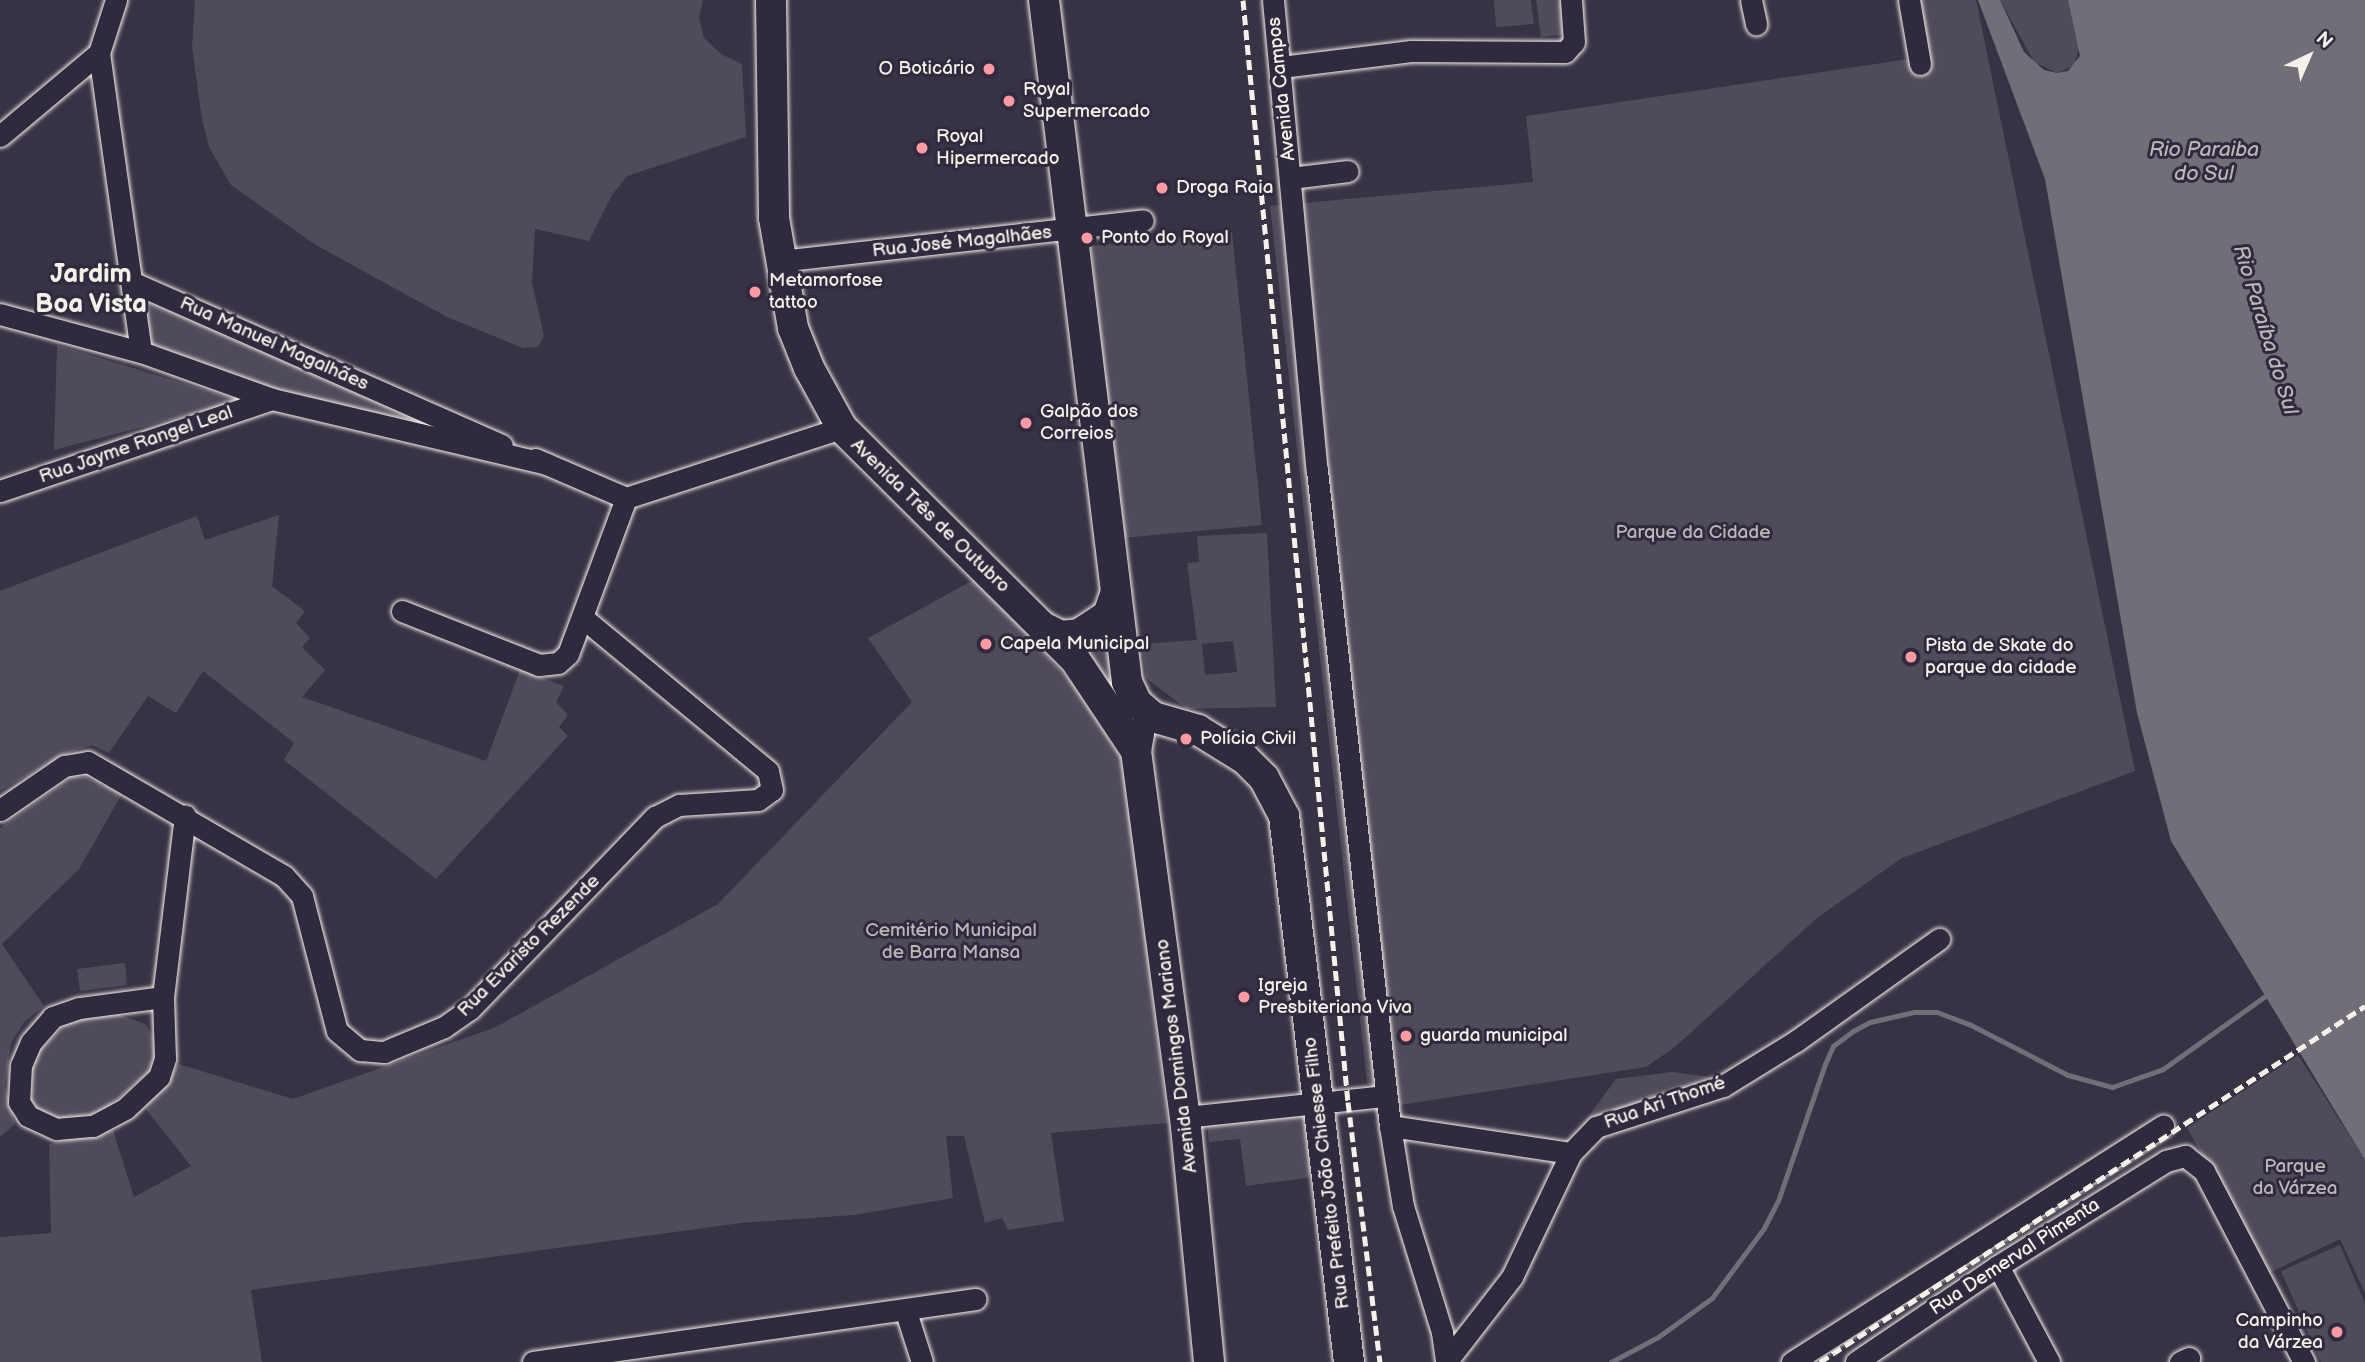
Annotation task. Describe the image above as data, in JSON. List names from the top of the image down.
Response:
{
  "streets": {
    "main road": ["Avenida Três de Outubro", "Avenida Domingos Mariano", "Rua Prefeito João Chiesse Filho"],
    "street": [
      "Avenida Campos",
      "Rua José Magalhães",
      "Rua Manuel Magalhães",
      "Rua Jayme Rangel Leal",
      "Rua Evaristo Rezende",
      "Rua Ari Thomé",
      "Rua Demerval Pimenta"
    ]
  },
  "crossings": [
    ["Rua José Magalhães", "Avenida Três de Outubro"],
    ["Rua José Magalhães", "Rua Prefeito João Chiesse Filho"],
    ["Avenida Três de Outubro", "Avenida Domingos Mariano"]
  ],
  "districts": ["Jardim Boa Vista"],
  "water": ["Rio Paraiba do Sul", "Rio Paraíba do Sul"],
  "parks": ["Parque da Cidade", "Cemitério Municipal de Barra Mansa", "Parque da Várzea"],
  "places": [
    "O Boticário",
    "Royal Supermercado",
    "Royal Hipermercado",
    "Droga Raia",
    "Ponto do Royal",
    "Metamorfose tattoo",
    "Galpão dos Correios",
    "Capela Municipal",
    "Pista de Skate do parque da cidade",
    "Polícia Civil",
    "Igreja Presbiteriana Viva",
    "guarda municipal",
    "Campinho da Várzea"
  ],
  "north": "top right"
}
